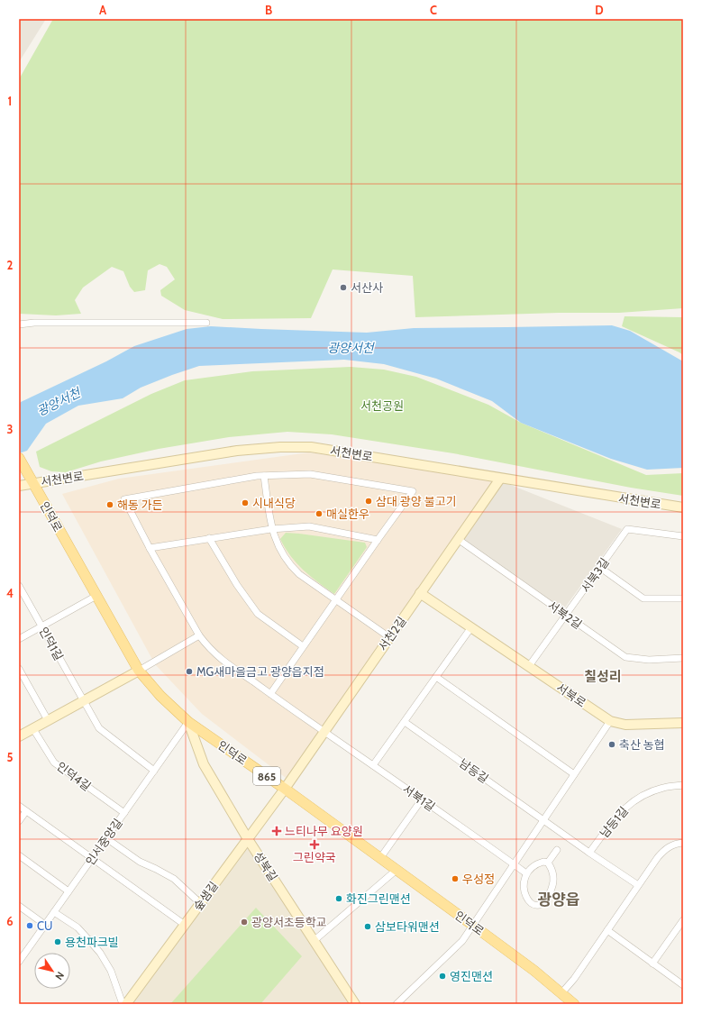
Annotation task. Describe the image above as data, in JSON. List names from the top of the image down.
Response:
{
  "streets": {
    "main road": ["인덕로", "865"],
    "street": [
      "서천변로",
      "서북3길",
      "서북2길",
      "서천2길",
      "인덕1길",
      "서북로",
      "남등길",
      "인덕4길",
      "서북1길",
      "남등1길",
      "인서중앙길",
      "성북길",
      "숲샘길"
    ]
  },
  "crossings": [
    ["서천변로", "인덕로"],
    ["서천변로", "서천2길"],
    ["인덕로", "서천2길"],
    ["인덕로", "인서중앙길"],
    ["인덕로", "성북길"],
    ["인덕로", "숲샘길"],
    ["서북3길", "서북2길"],
    ["서북3길", "서북로"],
    ["서북2길", "서천2길"],
    ["서천2길", "서북로"],
    ["서천2길", "서북1길"],
    ["서천2길", "숲샘길"],
    ["남등길", "남등1길"],
    ["인덕4길", "인서중앙길"],
    ["인서중앙길", "성북길"],
    ["성북길", "숲샘길"]
  ],
  "districts": ["칠성리", "광양읍"],
  "water": ["광양서천"],
  "parks": ["서천공원"],
  "places": {
    "other": [
      "서산사",
      "삼대 광양 불고기",
      "시내식당",
      "해동 가든",
      "매실한우",
      "MG새마을금고 광양읍지점",
      "축산 농협",
      "우성정",
      "화진그린맨션",
      "광양서초등학교",
      "CU",
      "삼보타워맨션",
      "용천파크빌",
      "영진맨션"
    ],
    "health": ["느티나무 요양원", "그린약국"]
  },
  "north": "bottom right",
  "grid": {
    "columns": [
      "A",
      "B",
      "C",
      "D"
    ],
    "rows": [
      "1",
      "2",
      "3",
      "4",
      "5",
      "6"
    ]
  }
}
